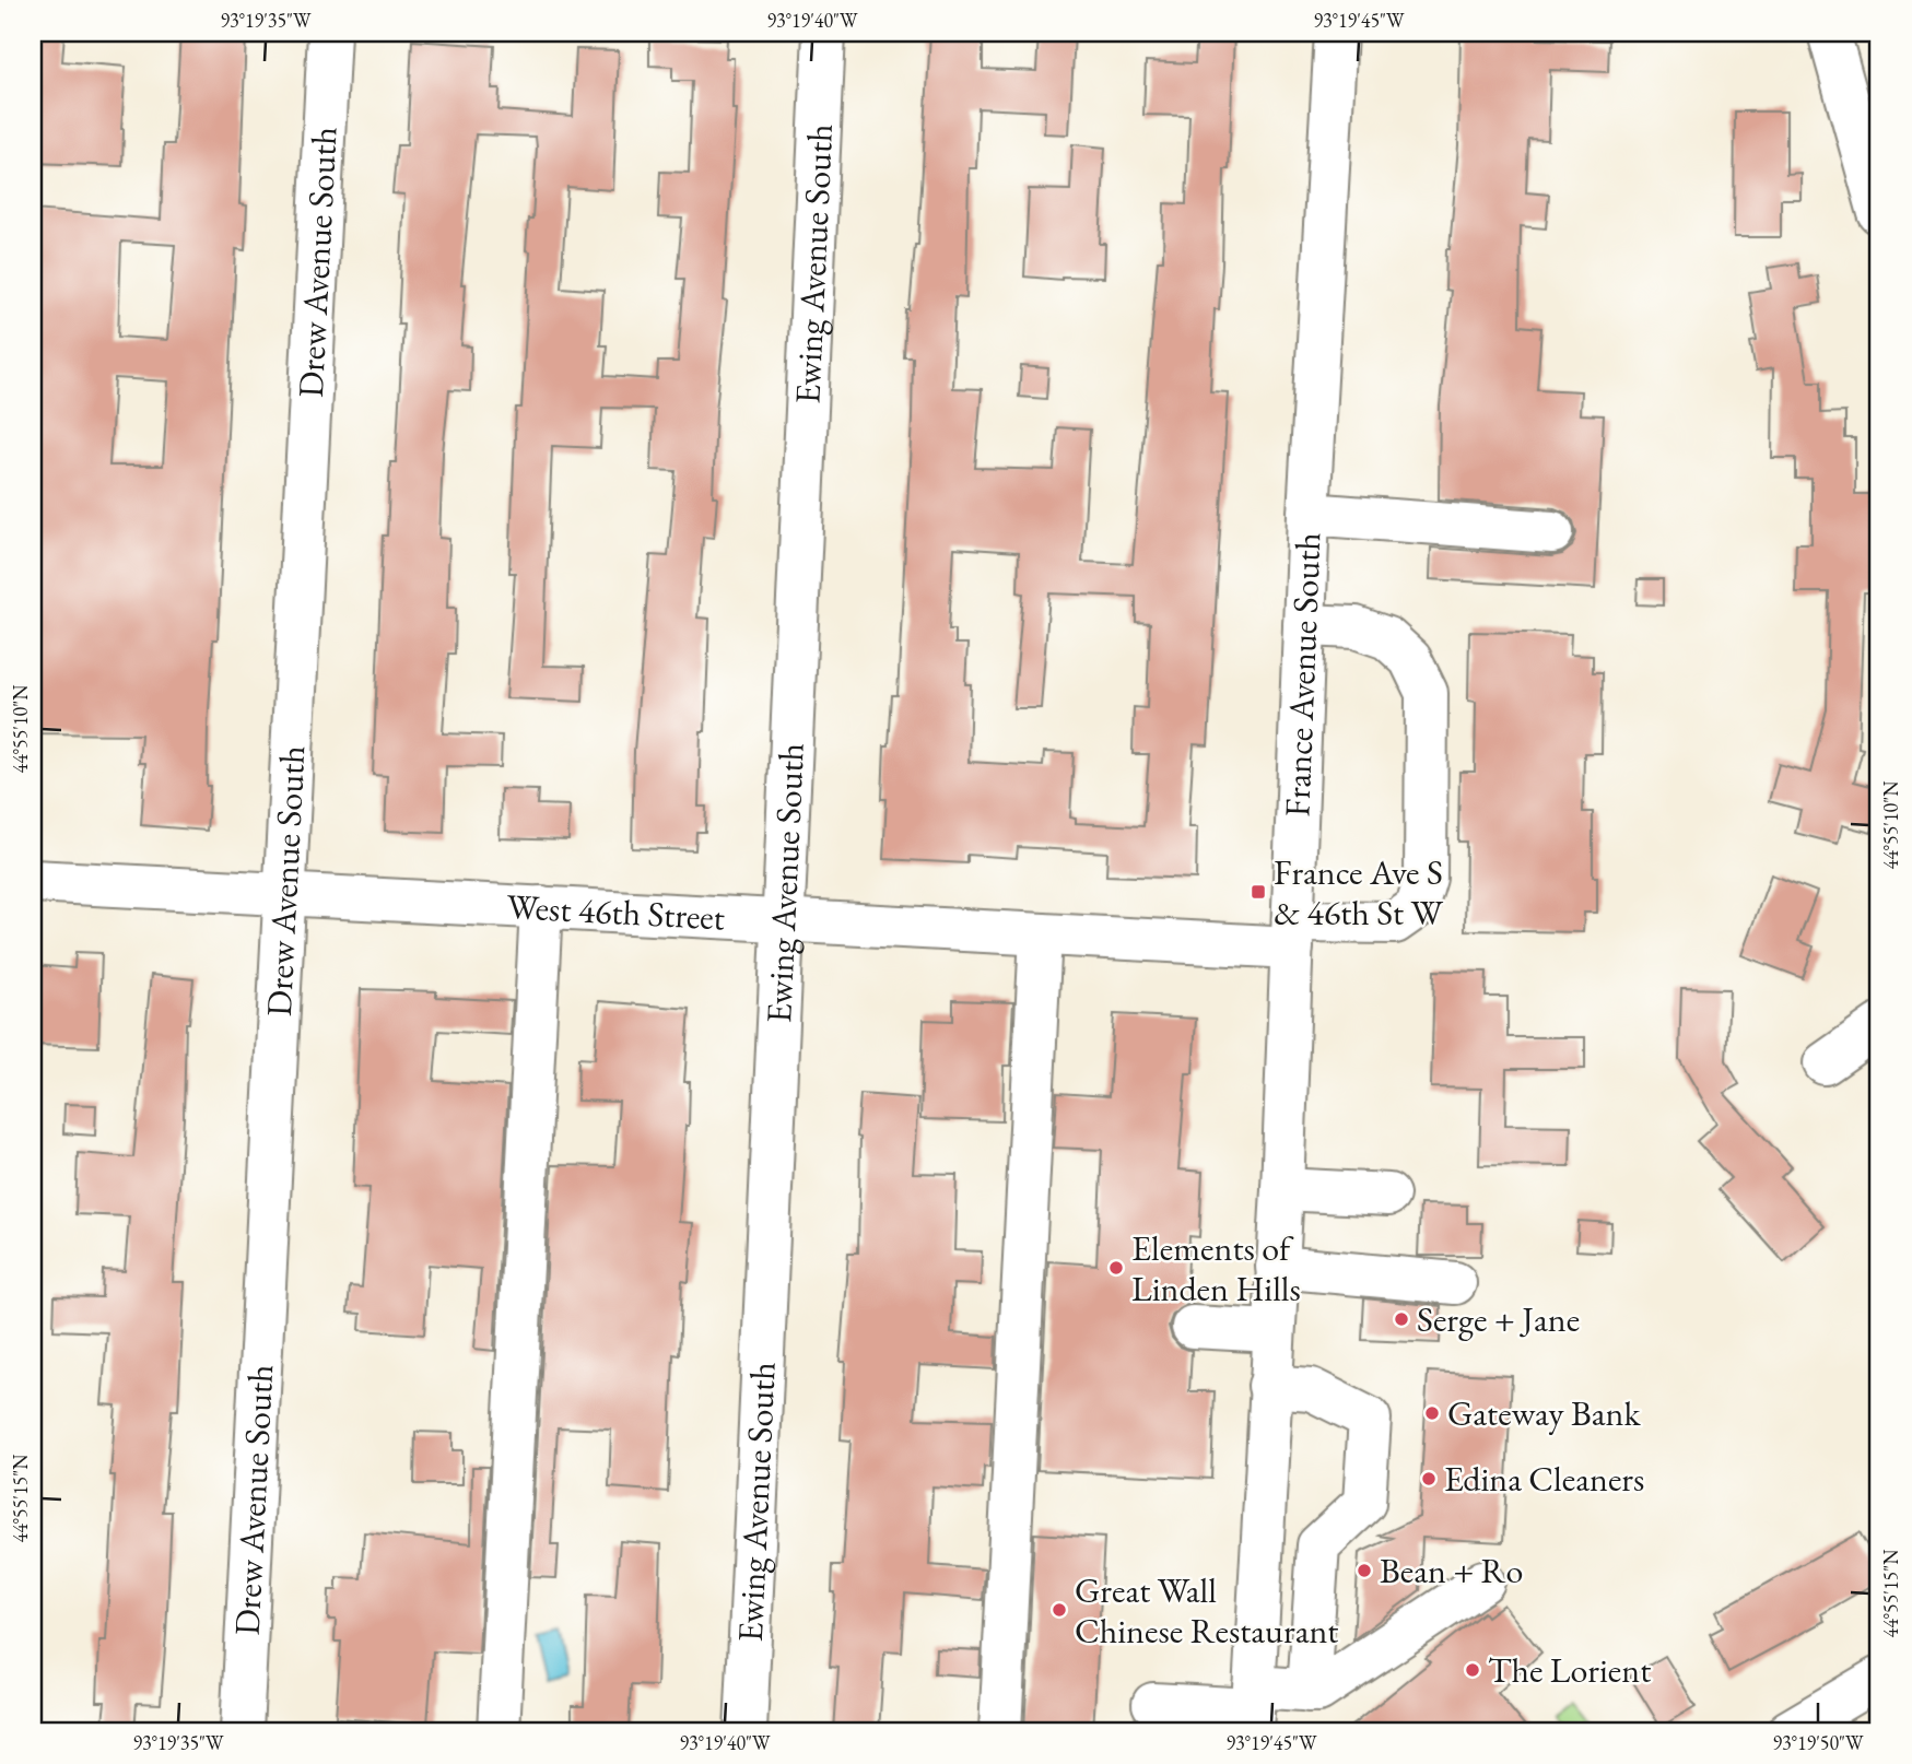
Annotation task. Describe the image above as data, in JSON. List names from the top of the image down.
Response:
{
  "streets": {
    "street": [
      "Drew Avenue South",
      "Ewing Avenue South",
      "France Avenue South",
      "West 46th Street"
    ]
  },
  "crossings": [
    ["Drew Avenue South", "West 46th Street"],
    ["Ewing Avenue South", "West 46th Street"],
    ["France Avenue South", "West 46th Street"]
  ],
  "places": {
    "transit": ["France Ave S & 46th St W"],
    "other": [
      "Elements of Linden Hills",
      "Serge + Jane",
      "Gateway Bank",
      "Edina Cleaners",
      "Bean + Ro",
      "Great Wall Chinese Restaurant",
      "The Lorient"
    ]
  },
  "coordinates": [
    "93°19'35\"W",
    "93°19'40\"W",
    "93°19'45\"W",
    "44°55'10\"N",
    "44°55'15\"N",
    "93°19'50\"W"
  ]
}
